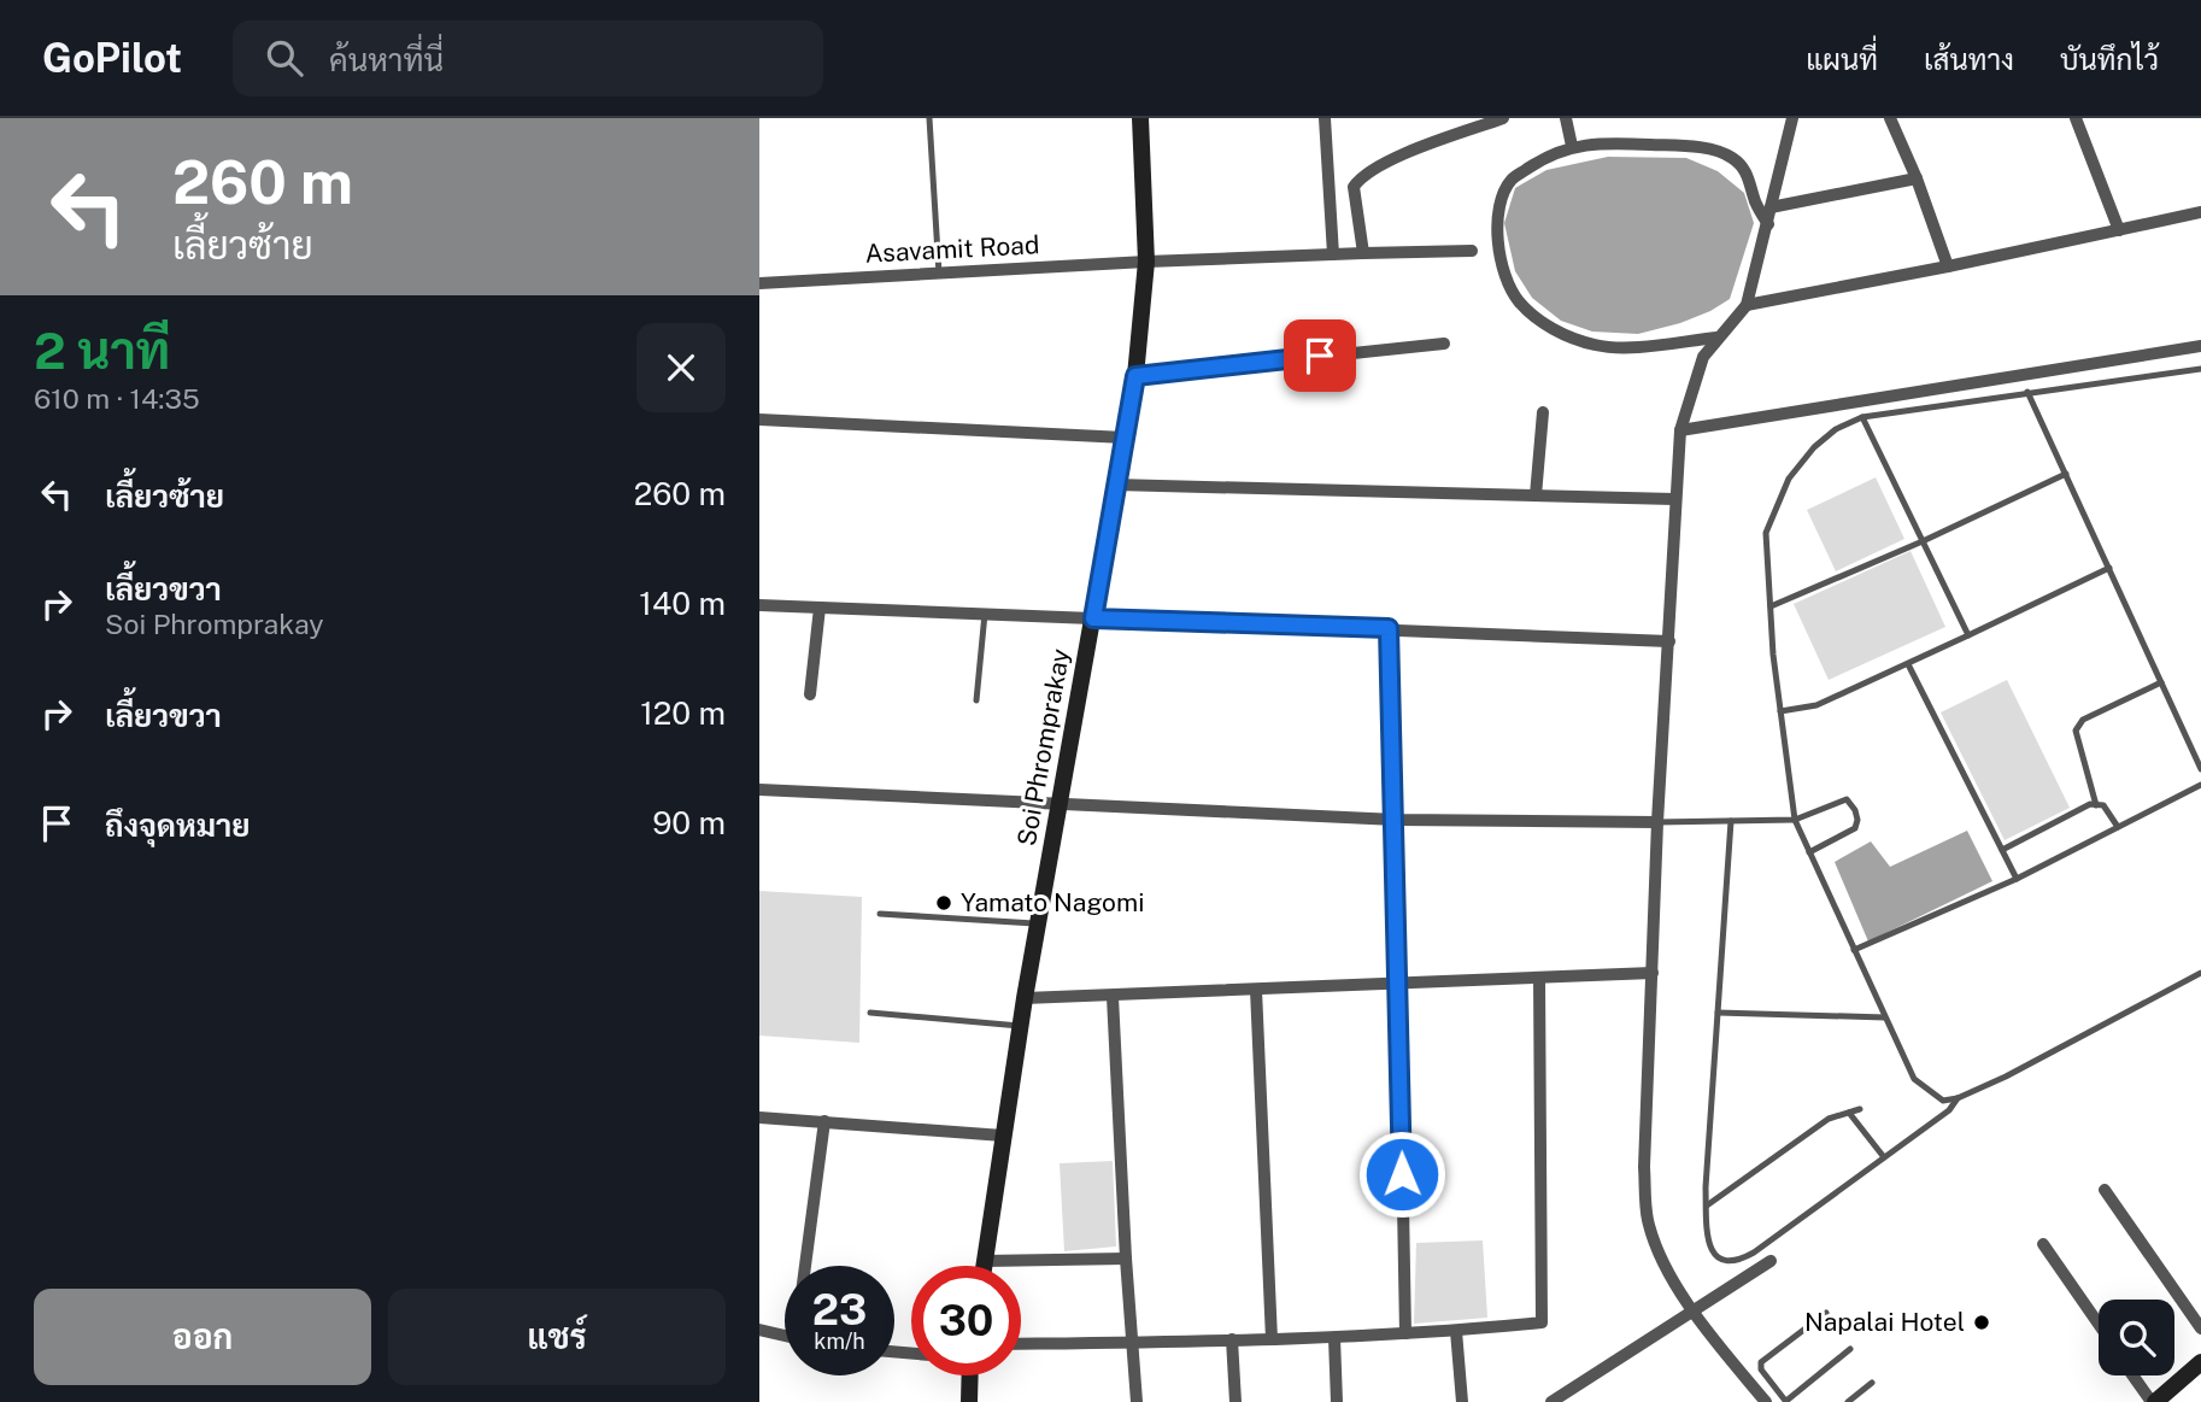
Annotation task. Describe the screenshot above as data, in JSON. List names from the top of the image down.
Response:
{
  "streets": {
    "street": ["Asavamit Road", "Soi Phromprakay"]
  },
  "crossings": [
    ["Asavamit Road", "Soi Phromprakay"]
  ],
  "places": ["Yamato Nagomi", "Napalai Hotel"],
  "page": {
    "header": "GoPilot",
    "search": "ค้นหาที่นี่",
    "nav": ["แผนที่", "เส้นทาง", "บันทึกไว้"],
    "turn": ["260 m", "เลี้ยวซ้าย"],
    "heading": ["2 นาที", "610 m · 14:35"],
    "list": [
      {
        "name": "เลี้ยวซ้าย",
        "value": "260 m"
      },
      {
        "name": "เลี้ยวขวา",
        "note": "Soi Phromprakay",
        "value": "140 m"
      },
      {
        "name": "เลี้ยวขวา",
        "value": "120 m"
      },
      {
        "name": "ถึงจุดหมาย",
        "value": "90 m"
      }
    ],
    "speed": "23 km/h",
    "limit": "30",
    "buttons": ["ออก", "แชร์"]
  }
}
